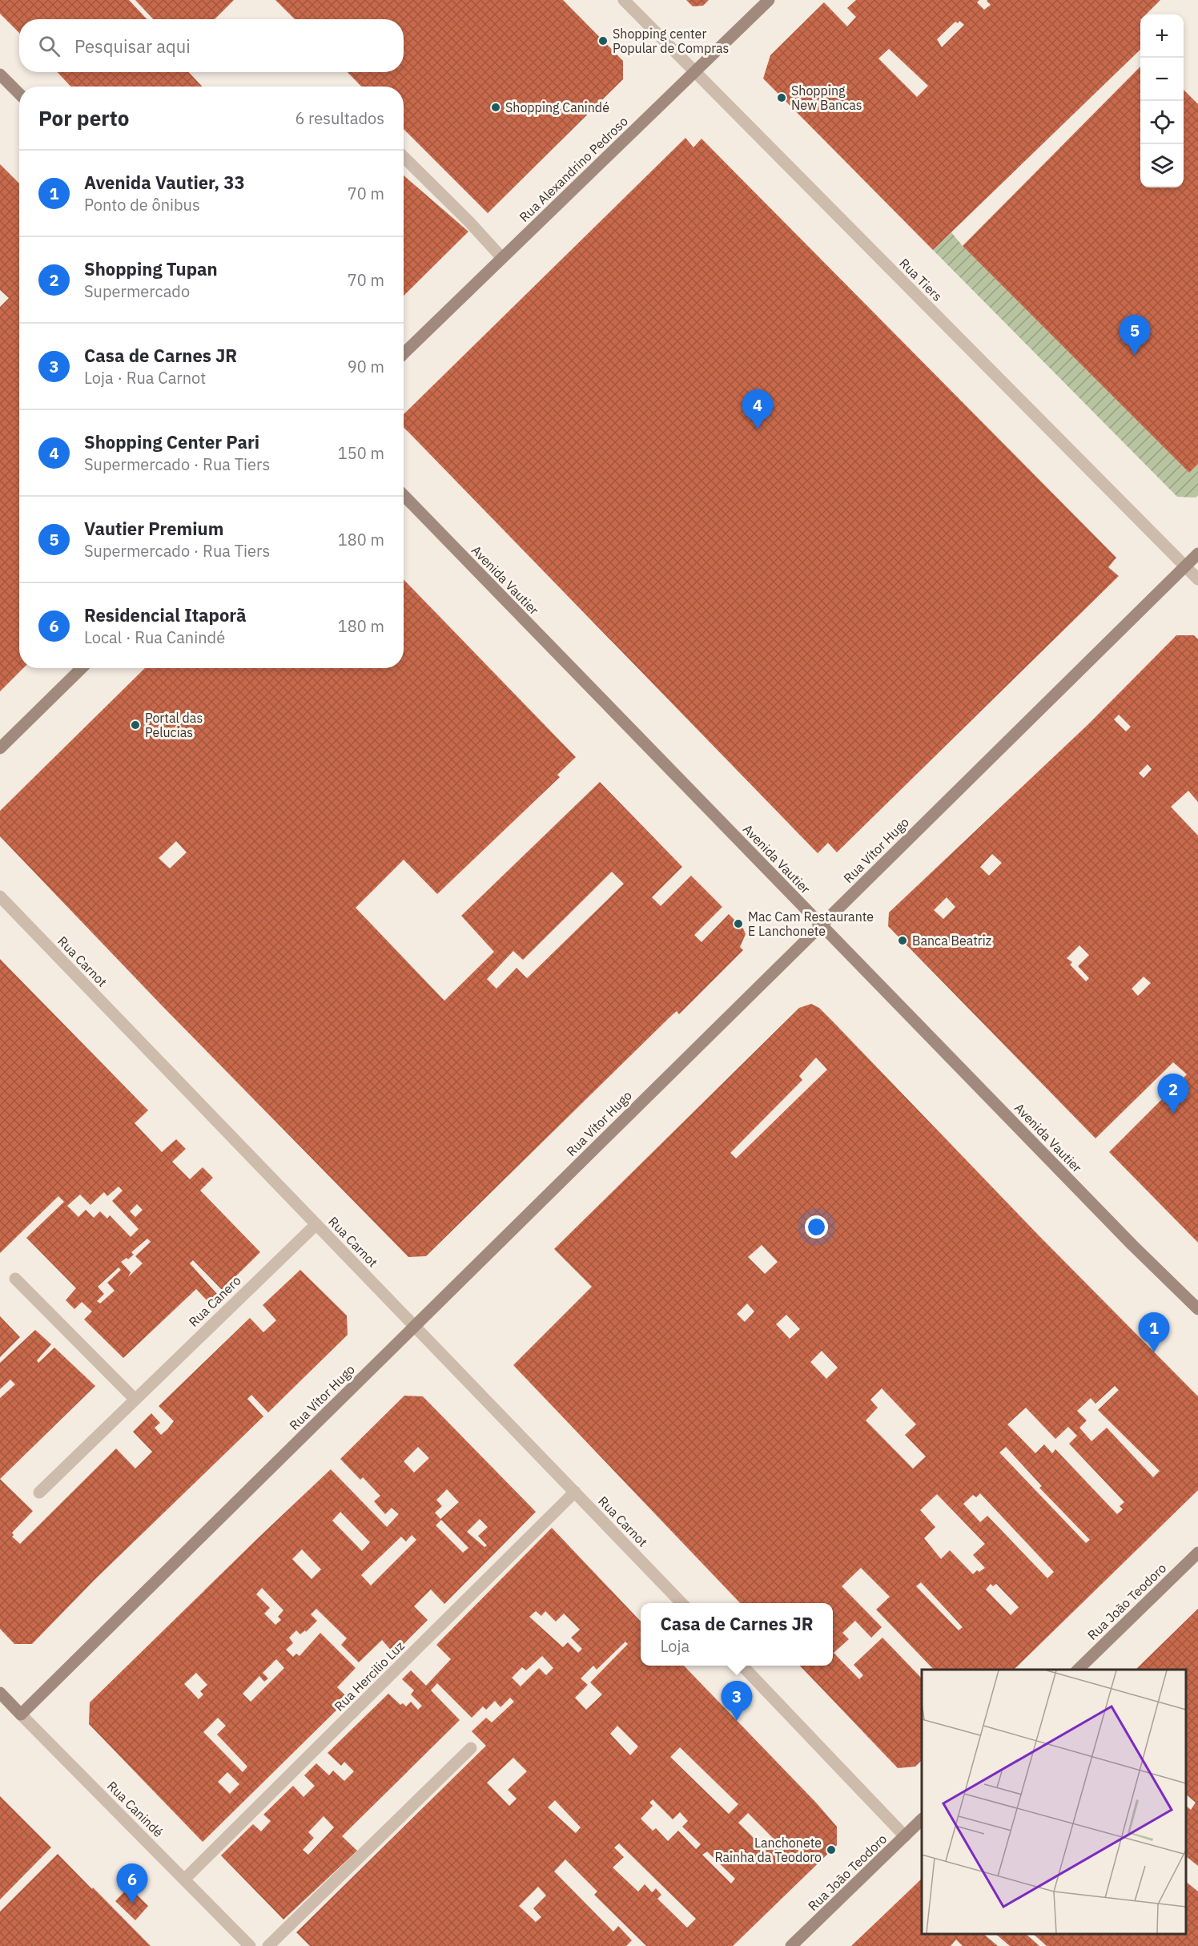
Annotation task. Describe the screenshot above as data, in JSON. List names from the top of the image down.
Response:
{
  "streets": {
    "street": [
      "Rua Alexandrino Pedroso",
      "Rua Tiers",
      "Avenida Vautier",
      "Rua Vítor Hugo",
      "Rua Carnot",
      "Rua Canero",
      "Rua João Teodoro",
      "Rua Hercilio Luz",
      "Rua Canindé"
    ]
  },
  "crossings": [
    ["Rua Alexandrino Pedroso", "Rua Tiers"],
    ["Rua Tiers", "Rua Vítor Hugo"],
    ["Avenida Vautier", "Rua Vítor Hugo"],
    ["Rua Vítor Hugo", "Rua Carnot"],
    ["Rua Vítor Hugo", "Rua Canindé"],
    ["Rua Carnot", "Rua Canero"],
    ["Rua Carnot", "Rua Hercilio Luz"],
    ["Rua Hercilio Luz", "Rua Canindé"]
  ],
  "places": [
    "Shopping center Popular de Compras",
    "Shopping New Bancas",
    "Shopping Canindé",
    "Portal das Pelucias",
    "Mac Cam Restaurante E Lanchonete",
    "Banca Beatriz",
    "Lanchonete Rainha da Teodoro"
  ],
  "page": {
    "map_buttons": ["+", "−"],
    "search": "Pesquisar aqui",
    "heading": ["Por perto", "6 resultados"],
    "list": [
      {
        "mark": "1",
        "name": "Avenida Vautier, 33",
        "note": "Ponto de ônibus",
        "value": "70 m"
      },
      {
        "mark": "2",
        "name": "Shopping Tupan",
        "note": "Supermercado",
        "value": "70 m"
      },
      {
        "mark": "3",
        "name": "Casa de Carnes JR",
        "note": "Loja · Rua Carnot",
        "value": "90 m"
      },
      {
        "mark": "4",
        "name": "Shopping Center Pari",
        "note": "Supermercado · Rua Tiers",
        "value": "150 m"
      },
      {
        "mark": "5",
        "name": "Vautier Premium",
        "note": "Supermercado · Rua Tiers",
        "value": "180 m"
      },
      {
        "mark": "6",
        "name": "Residencial Itaporã",
        "note": "Local · Rua Canindé",
        "value": "180 m"
      }
    ],
    "pins": [
      "5",
      "4",
      "2",
      "1",
      "3",
      "6"
    ],
    "popup": ["Casa de Carnes JR", "Loja"]
  }
}
